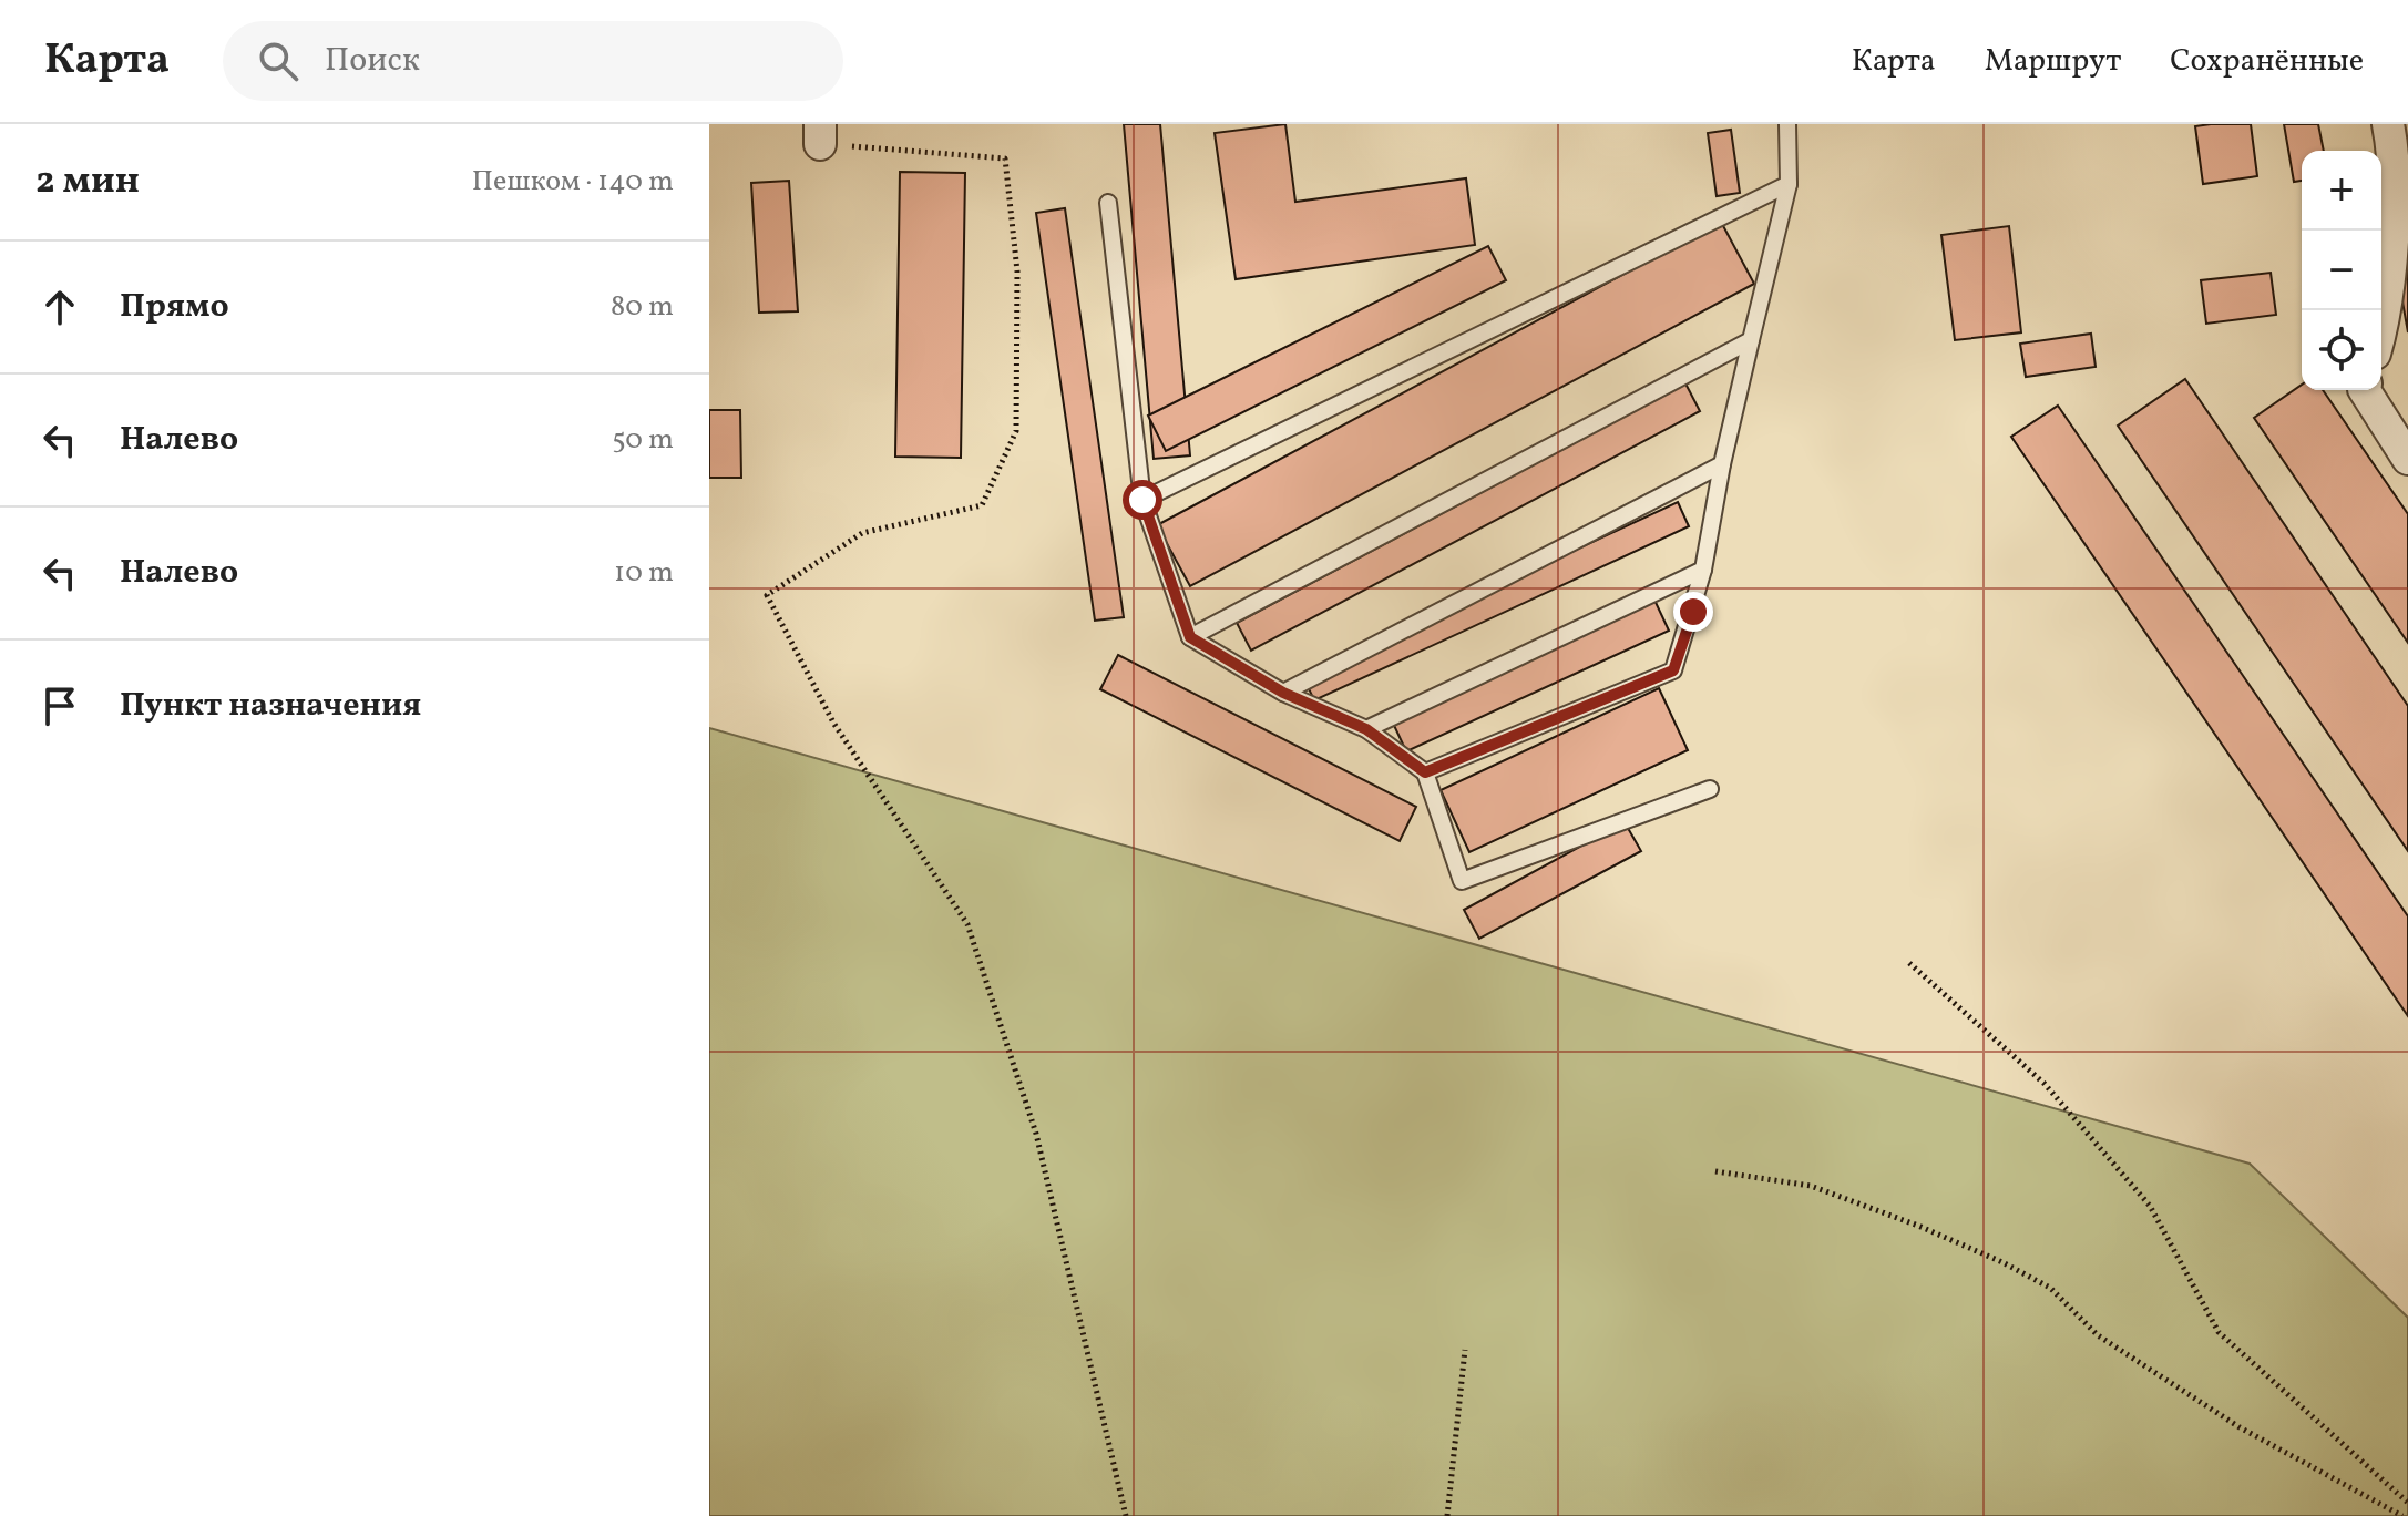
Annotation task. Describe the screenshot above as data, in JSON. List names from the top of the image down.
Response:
{
  "page": {
    "header": "Карта",
    "search": "Поиск",
    "nav": ["Карта", "Маршрут", "Сохранённые"],
    "heading": ["2 мин", "Пешком · 140 m"],
    "map_buttons": ["+", "−"],
    "list": [
      ["Прямо", "80 m"],
      ["Налево", "50 m"],
      ["Налево", "10 m"],
      "Пункт назначения"
    ]
  }
}
